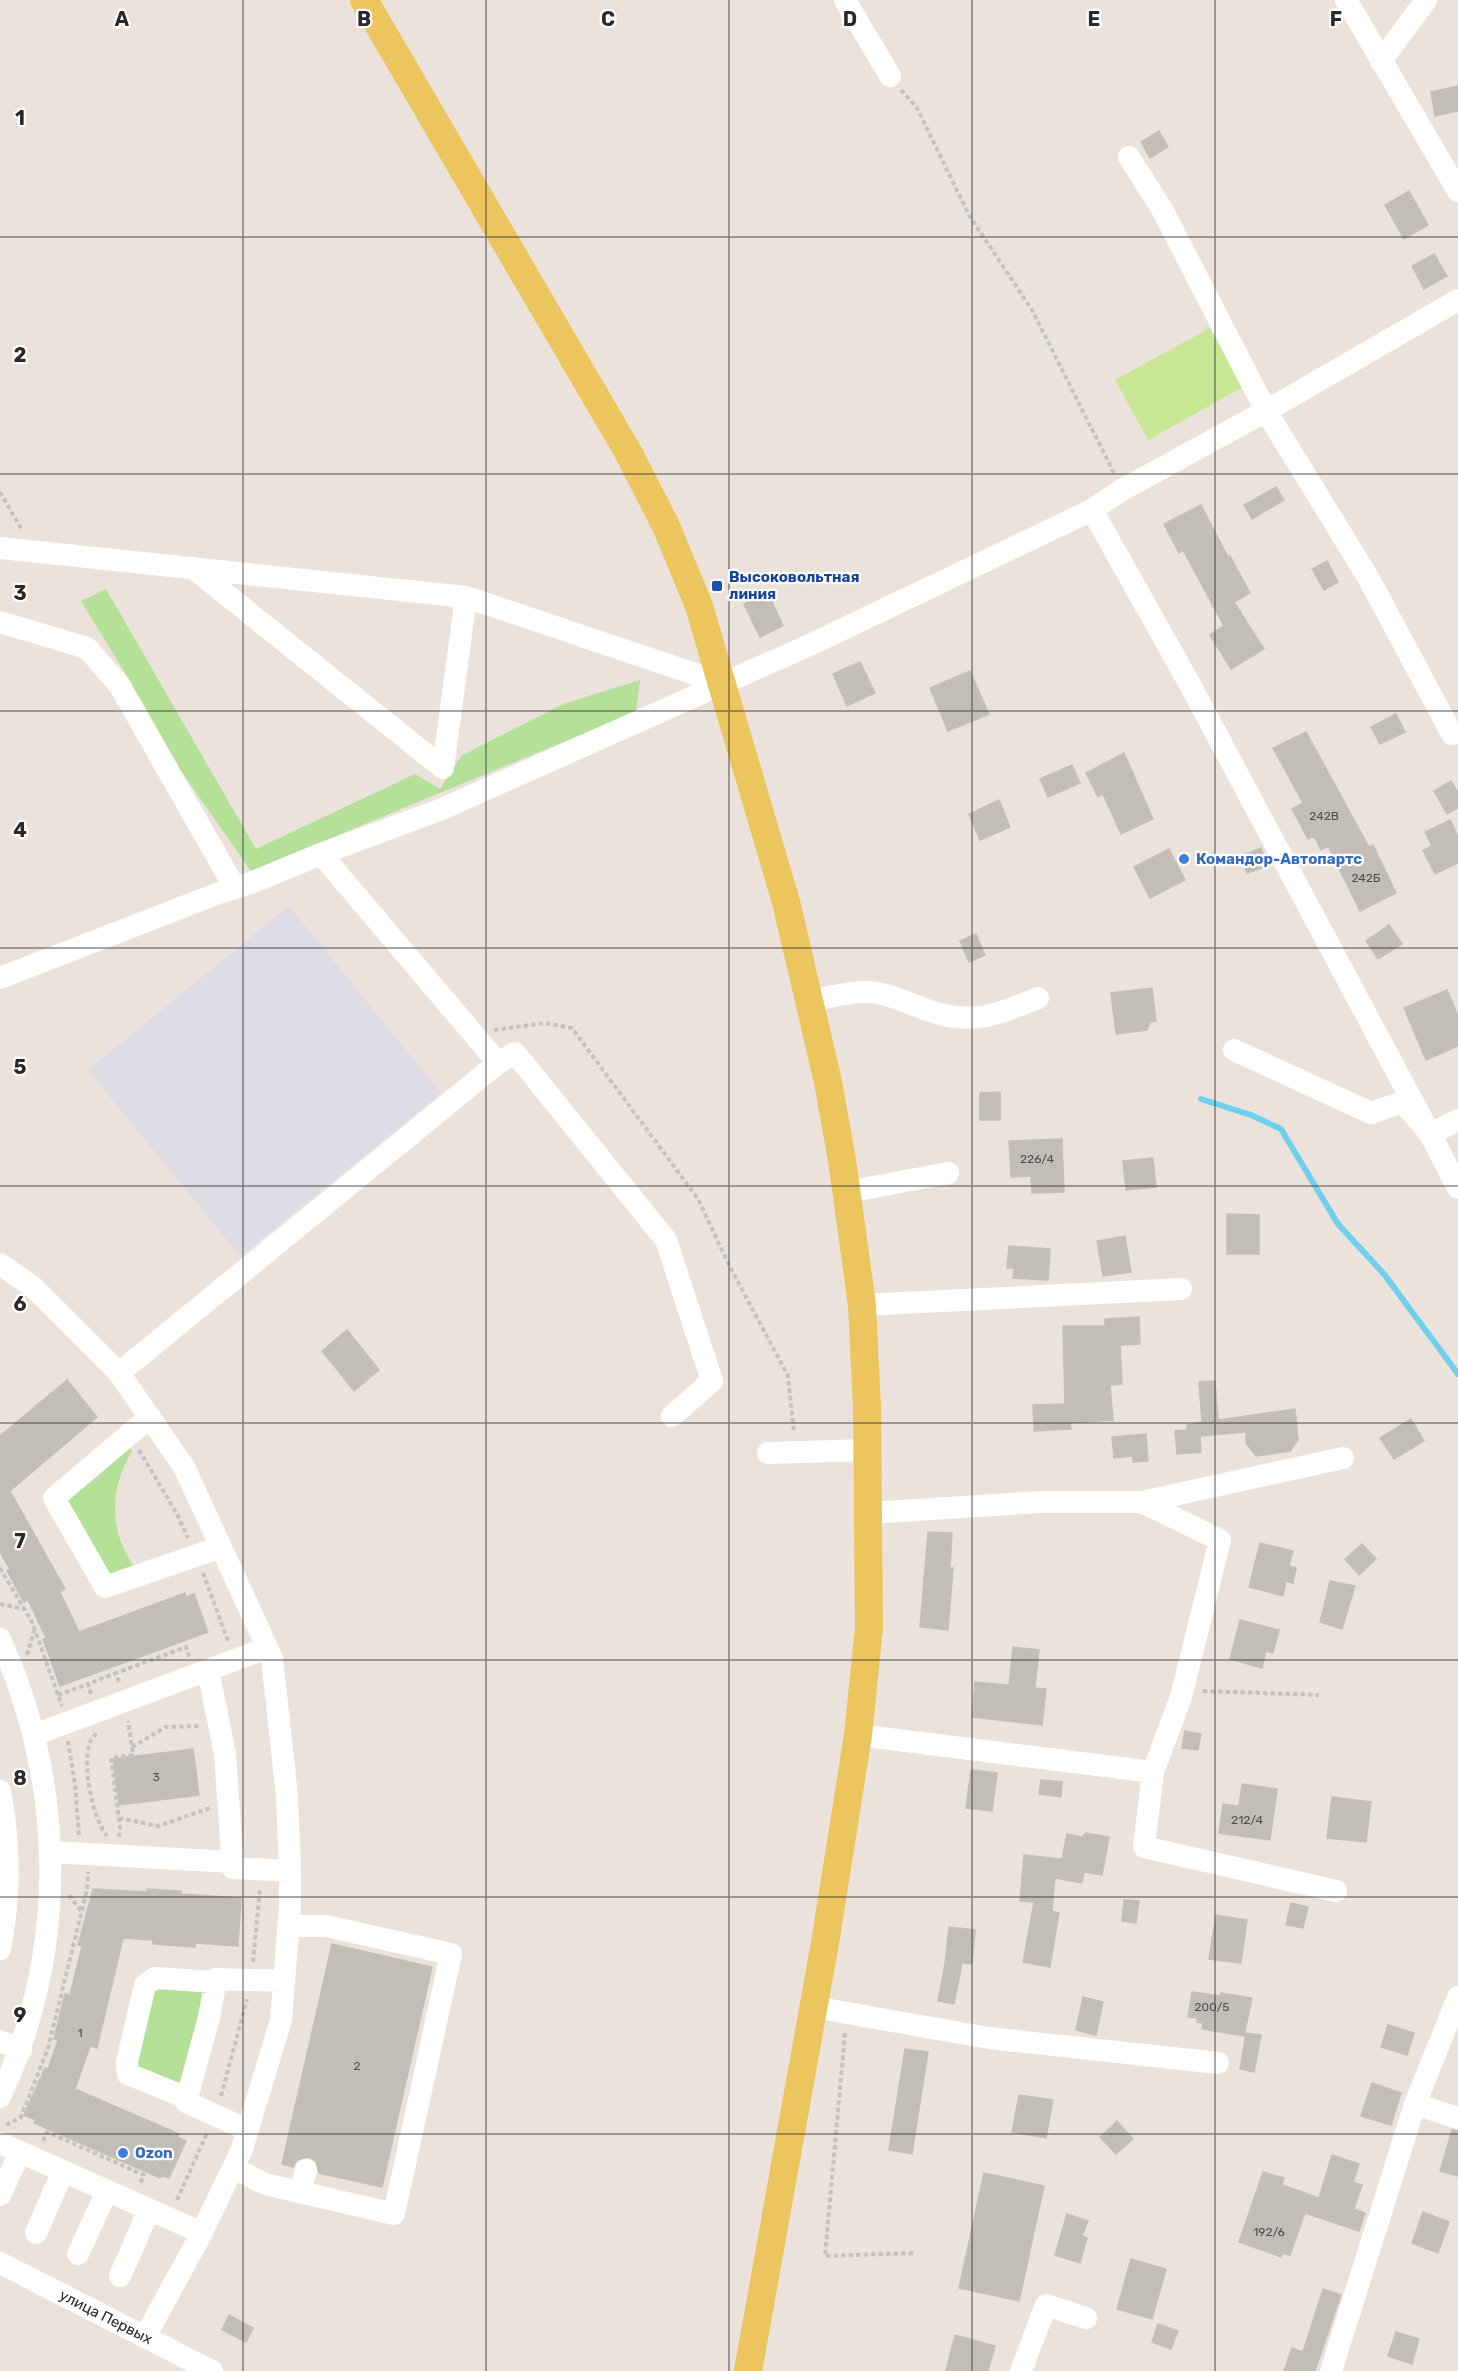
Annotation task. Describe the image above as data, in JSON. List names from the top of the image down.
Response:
{
  "streets": {
    "street": ["улица Первых"]
  },
  "places": {
    "transit": ["Высоковольтная линия"],
    "other": ["Командор-Автопартс", "Ozon"]
  },
  "house_numbers": [
    "242В",
    "242Б",
    "226/4",
    "3",
    "212/4",
    "200/5",
    "1",
    "2",
    "192/6"
  ],
  "grid": {
    "columns": [
      "A",
      "B",
      "C",
      "D",
      "E",
      "F"
    ],
    "rows": [
      "1",
      "2",
      "3",
      "4",
      "5",
      "6",
      "7",
      "8",
      "9"
    ]
  }
}
